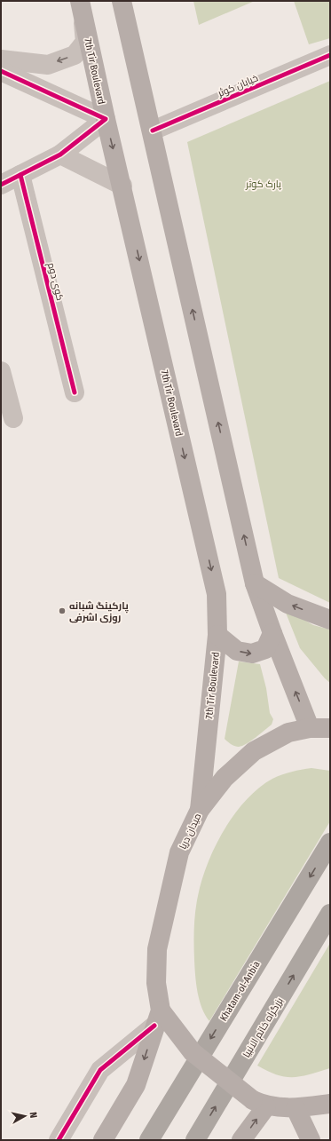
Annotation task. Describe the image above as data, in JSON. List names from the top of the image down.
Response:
{
  "streets": {
    "highway": ["Khatam-ol-Anbia", "بزرگراه خاتم الانبیا"],
    "main road": ["7th Tir Boulevard", "میدان دریا"],
    "street": ["خیابان کوثر", "کوی دوم"]
  },
  "crossings": [
    ["7th Tir Boulevard", "میدان دریا"]
  ],
  "one_way": ["Khatam-ol-Anbia", "بزرگراه خاتم الانبیا"],
  "parks": ["پارک کوثر"],
  "places": ["پارکینگ شبانه روزی اشرفی"],
  "north": "right"
}
